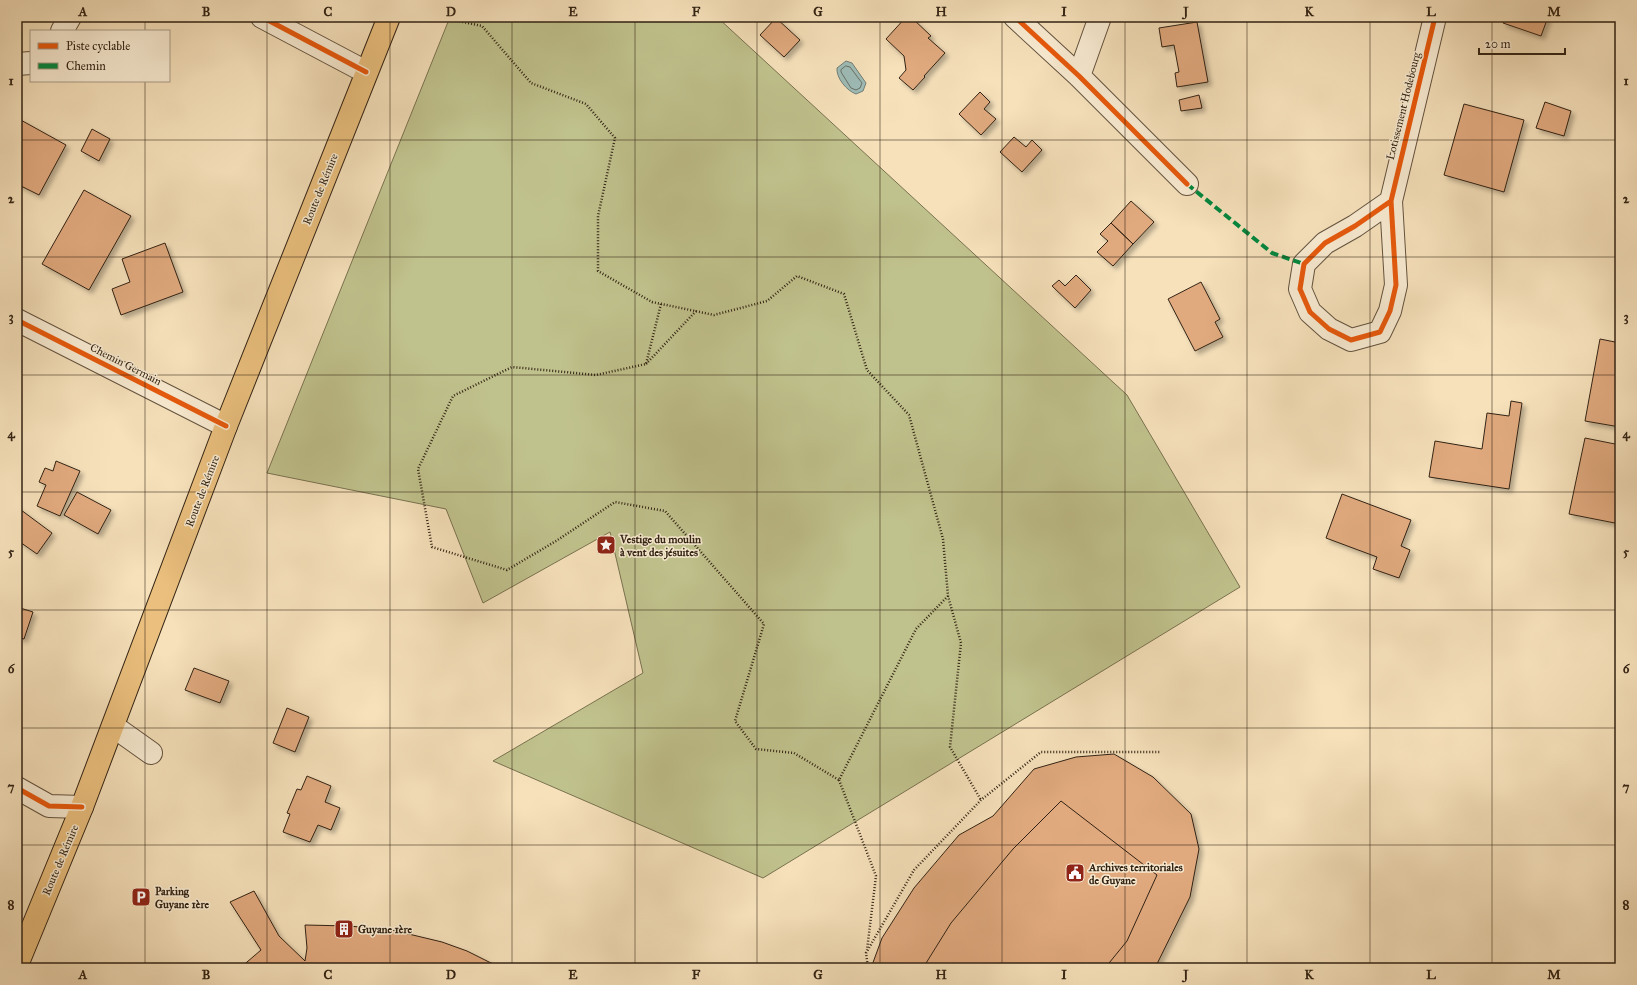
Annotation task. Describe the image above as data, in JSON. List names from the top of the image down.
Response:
{
  "streets": {
    "main road": ["Route de Rémire"],
    "street": ["Lotissement Hodebourg", "Chemin Germain"]
  },
  "crossings": [
    ["Route de Rémire", "Chemin Germain"]
  ],
  "places": {
    "place": ["Vestige du moulin à vent des jésuites"],
    "public building": ["Archives territoriales de Guyane"],
    "parking": ["Parking Guyane 1ère"],
    "building": ["Guyane 1ère"]
  },
  "legend": ["Piste cyclable", "Chemin"],
  "scale_bar": "20 m",
  "grid": {
    "columns": [
      "A",
      "B",
      "C",
      "D",
      "E",
      "F",
      "G",
      "H",
      "I",
      "J",
      "K",
      "L",
      "M"
    ],
    "rows": [
      "1",
      "2",
      "3",
      "4",
      "5",
      "6",
      "7",
      "8"
    ]
  }
}
